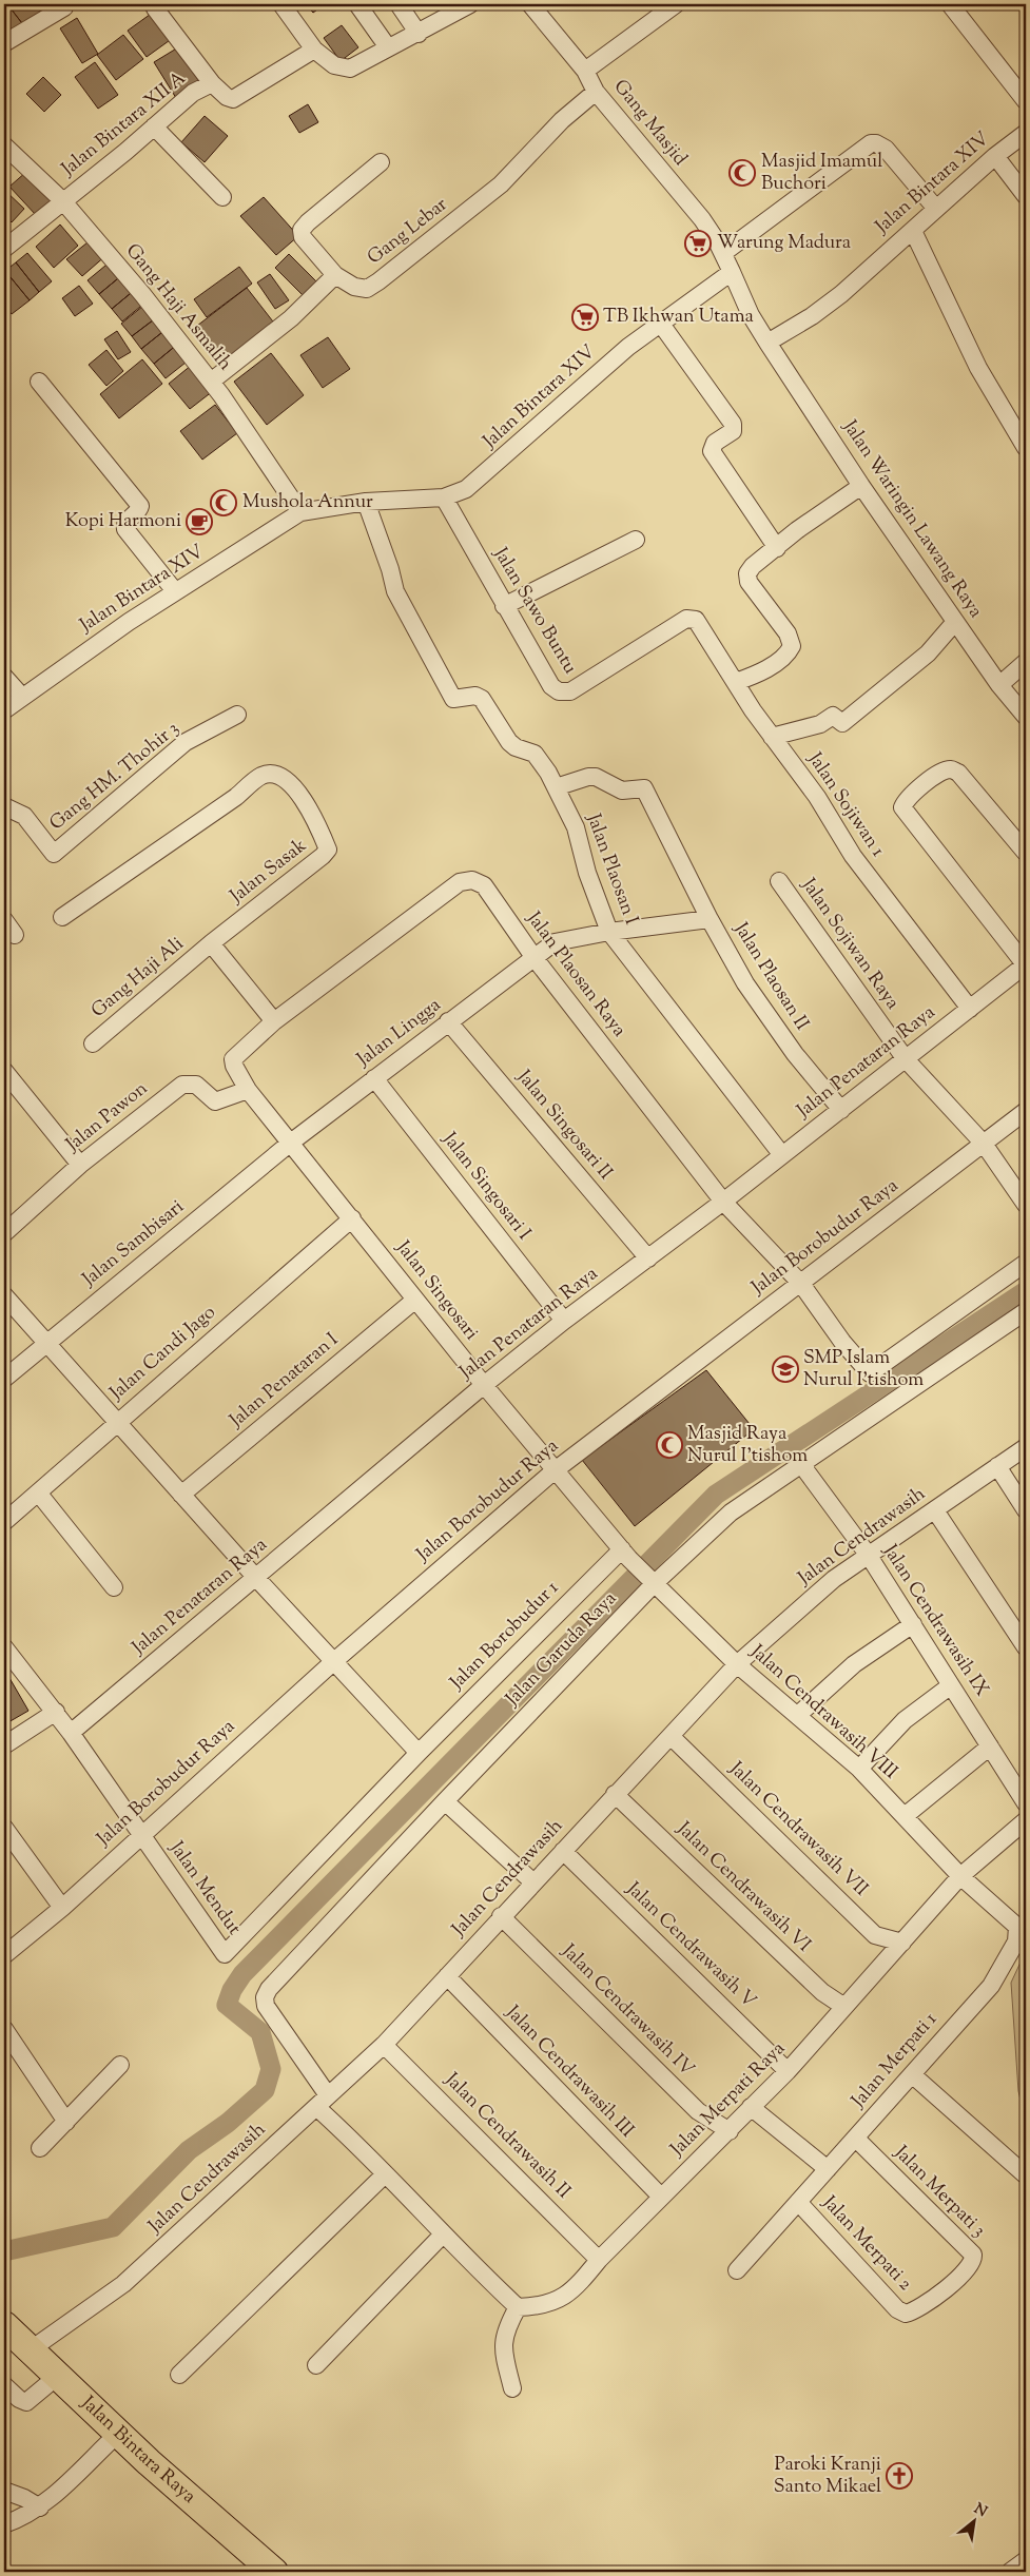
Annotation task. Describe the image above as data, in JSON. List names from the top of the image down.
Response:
{
  "streets": {
    "main road": ["Jalan Bintara Raya"],
    "street": [
      "Gang Masjid",
      "Jalan Bintara XII A",
      "Jalan Bintara XIV",
      "Gang Lebar",
      "Gang Haji Asmalih",
      "Jalan Waringin Lawang Raya",
      "Jalan Sawo Buntu",
      "Gang HM. Thohir 3",
      "Jalan Sojiwan 1",
      "Jalan Plaosan I",
      "Jalan Sasak",
      "Jalan Sojiwan Raya",
      "Jalan Plaosan Raya",
      "Jalan Plaosan II",
      "Gang Haji Ali",
      "Jalan Lingga",
      "Jalan Penataran Raya",
      "Jalan Pawon",
      "Jalan Singosari II",
      "Jalan Singosari I",
      "Jalan Borobudur Raya",
      "Jalan Sambisari",
      "Jalan Singosari",
      "Jalan Candi Jago",
      "Jalan Penataran I",
      "Jalan Cendrawasih",
      "Jalan Cendrawasih IX",
      "Jalan Borobudur 1",
      "Jalan Garuda Raya",
      "Jalan Cendrawasih VIII",
      "Jalan Cendrawasih VII",
      "Jalan Cendrawasih VI",
      "Jalan Mendut",
      "Jalan Cendrawasih V",
      "Jalan Cendrawasih IV",
      "Jalan Merpati 1",
      "Jalan Cendrawasih III",
      "Jalan Merpati Raya",
      "Jalan Cendrawasih II",
      "Jalan Merpati 3",
      "Jalan Merpati 2"
    ]
  },
  "crossings": [
    ["Gang Masjid", "Jalan Bintara XIV"],
    ["Gang Masjid", "Gang Lebar"],
    ["Jalan Bintara XII A", "Gang Haji Asmalih"],
    ["Jalan Bintara XIV", "Gang Haji Asmalih"],
    ["Jalan Bintara XIV", "Jalan Waringin Lawang Raya"],
    ["Jalan Bintara XIV", "Jalan Sawo Buntu"],
    ["Jalan Bintara XIV", "Jalan Plaosan I"],
    ["Jalan Sawo Buntu", "Jalan Sojiwan 1"],
    ["Jalan Sojiwan 1", "Jalan Penataran Raya"],
    ["Jalan Plaosan I", "Jalan Plaosan II"],
    ["Jalan Plaosan I", "Jalan Penataran Raya"],
    ["Jalan Sasak", "Gang Haji Ali"],
    ["Jalan Sojiwan Raya", "Jalan Penataran Raya"],
    ["Jalan Sojiwan Raya", "Jalan Borobudur Raya"],
    ["Jalan Plaosan Raya", "Jalan Plaosan II"],
    ["Jalan Plaosan Raya", "Jalan Lingga"],
    ["Jalan Plaosan Raya", "Jalan Penataran Raya"],
    ["Jalan Plaosan Raya", "Jalan Borobudur Raya"],
    ["Jalan Plaosan II", "Jalan Lingga"],
    ["Jalan Plaosan II", "Jalan Penataran Raya"],
    ["Jalan Lingga", "Jalan Singosari II"],
    ["Jalan Lingga", "Jalan Singosari I"],
    ["Jalan Lingga", "Jalan Sambisari"],
    ["Jalan Lingga", "Jalan Singosari"],
    ["Jalan Penataran Raya", "Jalan Singosari II"],
    ["Jalan Penataran Raya", "Jalan Singosari I"],
    ["Jalan Penataran Raya", "Jalan Singosari"],
    ["Jalan Penataran Raya", "Jalan Mendut"],
    ["Jalan Borobudur Raya", "Jalan Singosari"],
    ["Jalan Borobudur Raya", "Jalan Mendut"],
    ["Jalan Sambisari", "Jalan Singosari"],
    ["Jalan Singosari", "Jalan Candi Jago"],
    ["Jalan Singosari", "Jalan Penataran I"],
    ["Jalan Singosari", "Jalan Borobudur 1"],
    ["Jalan Singosari", "Jalan Garuda Raya"],
    ["Jalan Singosari", "Jalan Cendrawasih VIII"],
    ["Jalan Cendrawasih", "Jalan Cendrawasih IX"],
    ["Jalan Cendrawasih", "Jalan Garuda Raya"],
    ["Jalan Cendrawasih", "Jalan Cendrawasih VIII"],
    ["Jalan Cendrawasih", "Jalan Cendrawasih VII"],
    ["Jalan Cendrawasih", "Jalan Cendrawasih VI"],
    ["Jalan Cendrawasih", "Jalan Cendrawasih V"],
    ["Jalan Cendrawasih", "Jalan Cendrawasih IV"],
    ["Jalan Cendrawasih", "Jalan Cendrawasih III"],
    ["Jalan Cendrawasih", "Jalan Cendrawasih II"],
    ["Jalan Cendrawasih", "Jalan Bintara Raya"],
    ["Jalan Cendrawasih IX", "Jalan Garuda Raya"],
    ["Jalan Borobudur 1", "Jalan Mendut"],
    ["Jalan Garuda Raya", "Jalan Cendrawasih VIII"],
    ["Jalan Cendrawasih VIII", "Jalan Merpati 1"],
    ["Jalan Cendrawasih VIII", "Jalan Merpati Raya"],
    ["Jalan Cendrawasih VII", "Jalan Merpati Raya"],
    ["Jalan Cendrawasih VI", "Jalan Merpati Raya"],
    ["Jalan Cendrawasih V", "Jalan Merpati Raya"],
    ["Jalan Cendrawasih IV", "Jalan Merpati Raya"],
    ["Jalan Merpati 1", "Jalan Merpati Raya"],
    ["Jalan Merpati 1", "Jalan Merpati 3"],
    ["Jalan Merpati 1", "Jalan Merpati 2"],
    ["Jalan Cendrawasih III", "Jalan Merpati Raya"],
    ["Jalan Merpati Raya", "Jalan Cendrawasih II"],
    ["Jalan Merpati 3", "Jalan Merpati 2"]
  ],
  "places": {
    "mosque": ["Masjid Imamul Buchori", "Mushola Annur", "Masjid Raya Nurul I'tishom"],
    "supermarket": ["Warung Madura", "TB Ikhwan Utama"],
    "cafe": ["Kopi Harmoni"],
    "school or university": ["SMP Islam Nurul I'tishom"],
    "church": ["Paroki Kranji Santo Mikael"]
  },
  "north": "top right"
}
